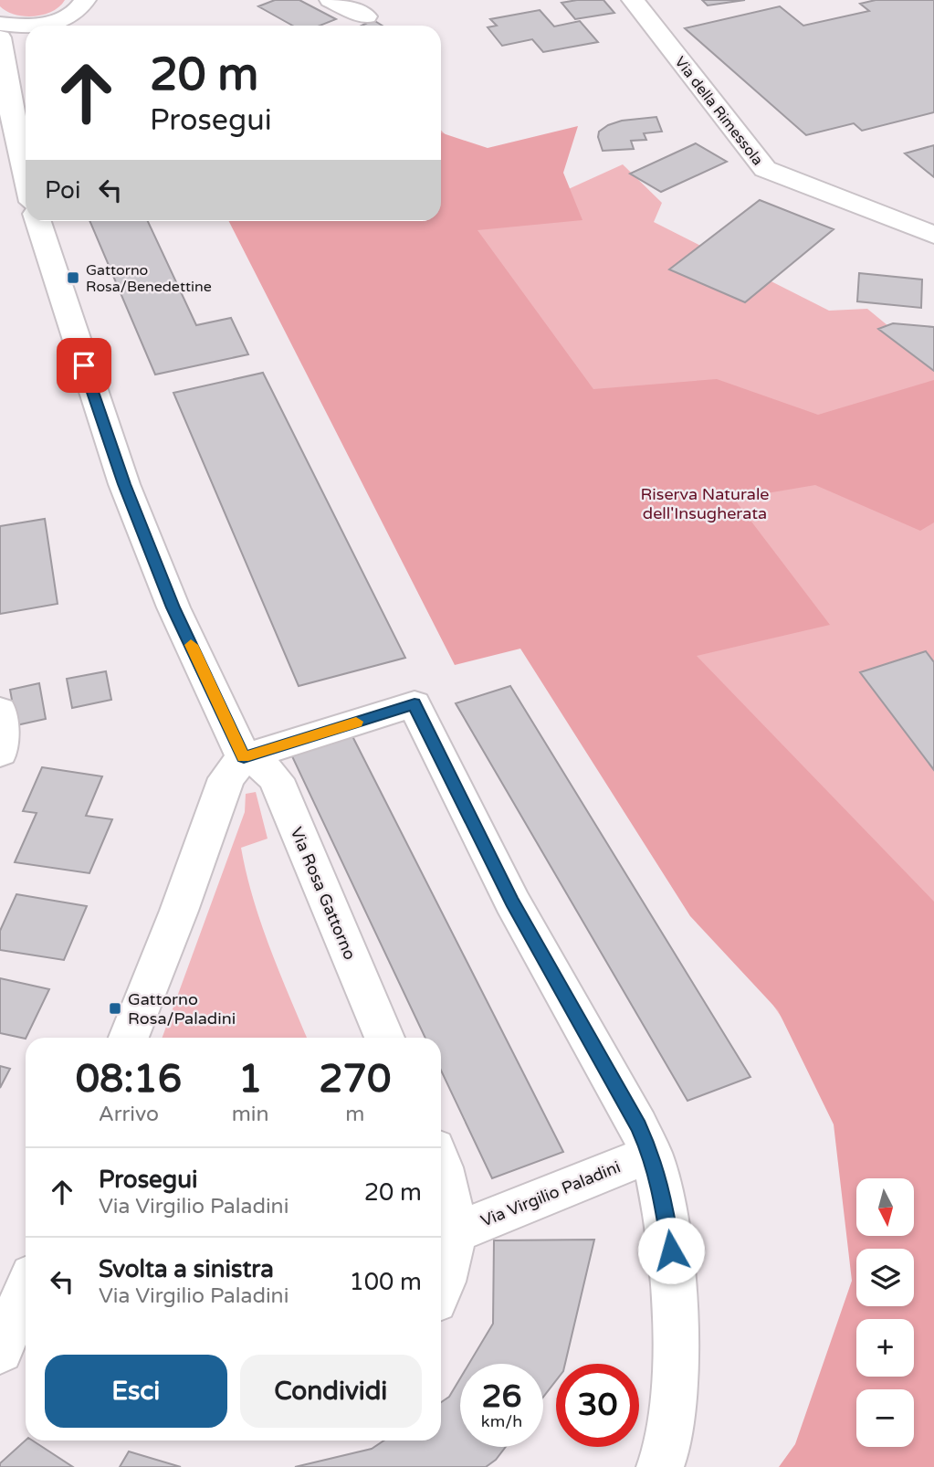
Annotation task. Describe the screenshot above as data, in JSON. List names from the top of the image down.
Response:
{
  "streets": {
    "street": ["Via della Rimessola", "Via Rosa Gattorno", "Via Virgilio Paladini"]
  },
  "parks": ["Riserva Naturale dell'Insugherata"],
  "places": {
    "transit": ["Gattorno Rosa/Benedettine", "Gattorno Rosa/Paladini"]
  },
  "north": "bottom",
  "page": {
    "turn": ["20 m", "Prosegui"],
    "then": "Poi",
    "eta": [
      "08:16",
      "Arrivo",
      "1",
      "min",
      "270",
      "m"
    ],
    "list": [
      {
        "name": "Prosegui",
        "note": "Via Virgilio Paladini",
        "value": "20 m"
      },
      {
        "name": "Svolta a sinistra",
        "note": "Via Virgilio Paladini",
        "value": "100 m"
      }
    ],
    "map_buttons": ["+", "−"],
    "buttons": ["Esci", "Condividi"],
    "speed": "26 km/h",
    "limit": "30"
  }
}
